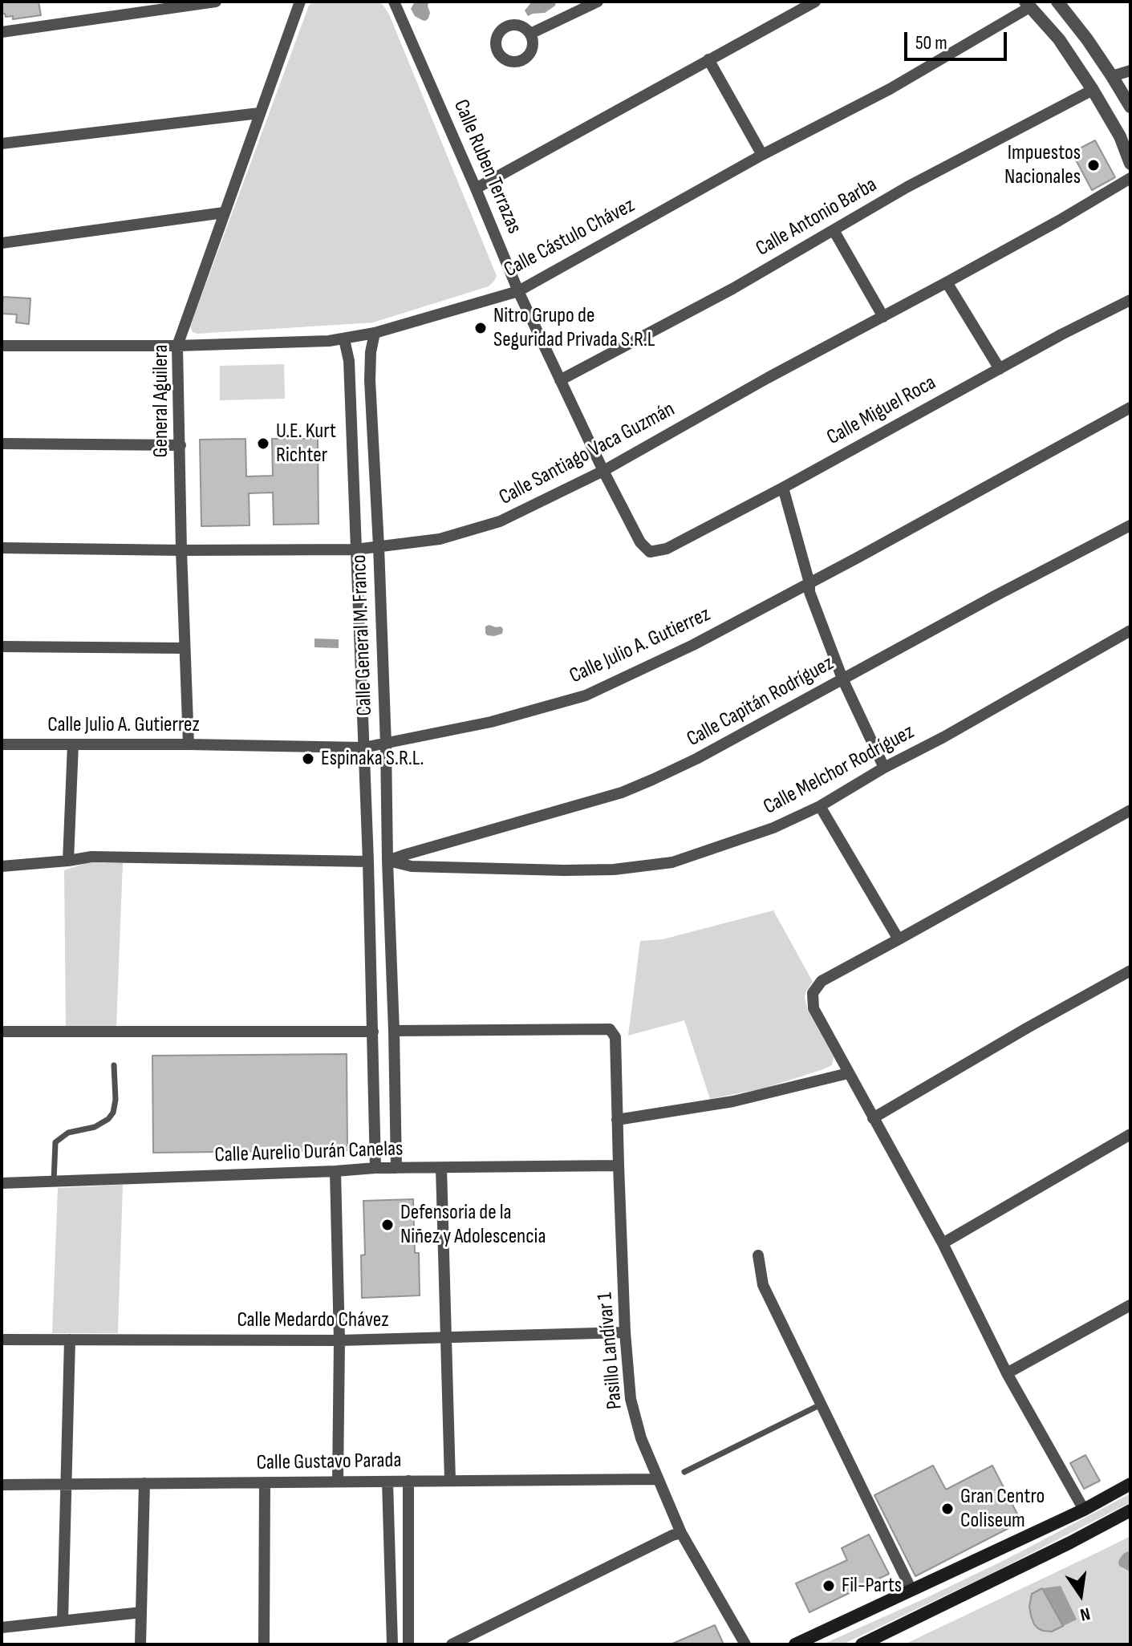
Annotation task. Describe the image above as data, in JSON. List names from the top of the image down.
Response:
{
  "streets": {
    "street": [
      "Calle Ruben Terrazas",
      "Calle Antonio Barba",
      "Calle Cástulo Chávez",
      "General Aguilera",
      "Calle Miguel Roca",
      "Calle Santiago Vaca Guzmán",
      "Calle General M. Franco",
      "Calle Julio A. Gutierrez",
      "Calle Capitán Rodríguez",
      "Calle Melchor Rodríguez",
      "Calle Aurelio Durán Canelas",
      "Calle Medardo Chávez",
      "Pasillo Landívar 1",
      "Calle Gustavo Parada"
    ]
  },
  "crossings": [
    ["Calle Ruben Terrazas", "Calle Antonio Barba"],
    ["Calle Ruben Terrazas", "Calle Cástulo Chávez"],
    ["Calle Ruben Terrazas", "Calle Miguel Roca"],
    ["Calle Ruben Terrazas", "Calle Santiago Vaca Guzmán"],
    ["Calle Cástulo Chávez", "General Aguilera"],
    ["Calle Cástulo Chávez", "Calle General M. Franco"],
    ["General Aguilera", "Calle Santiago Vaca Guzmán"],
    ["General Aguilera", "Calle Julio A. Gutierrez"],
    ["Calle Santiago Vaca Guzmán", "Calle General M. Franco"],
    ["Calle General M. Franco", "Calle Julio A. Gutierrez"],
    ["Calle General M. Franco", "Calle Capitán Rodríguez"],
    ["Calle General M. Franco", "Calle Melchor Rodríguez"],
    ["Calle General M. Franco", "Calle Aurelio Durán Canelas"],
    ["Calle General M. Franco", "Pasillo Landívar 1"],
    ["Calle Capitán Rodríguez", "Calle Melchor Rodríguez"],
    ["Calle Aurelio Durán Canelas", "Pasillo Landívar 1"],
    ["Calle Medardo Chávez", "Pasillo Landívar 1"],
    ["Pasillo Landívar 1", "Calle Gustavo Parada"]
  ],
  "places": [
    "Impuestos Nacionales",
    "Nitro Grupo de Seguridad Privada S.R.L",
    "U.E. Kurt Richter",
    "Espinaka S.R.L.",
    "Defensoria de la Niñez y Adolescencia",
    "Gran Centro Coliseum",
    "Fil-Parts"
  ],
  "scale_bar": "50 m",
  "north": "bottom"
}
